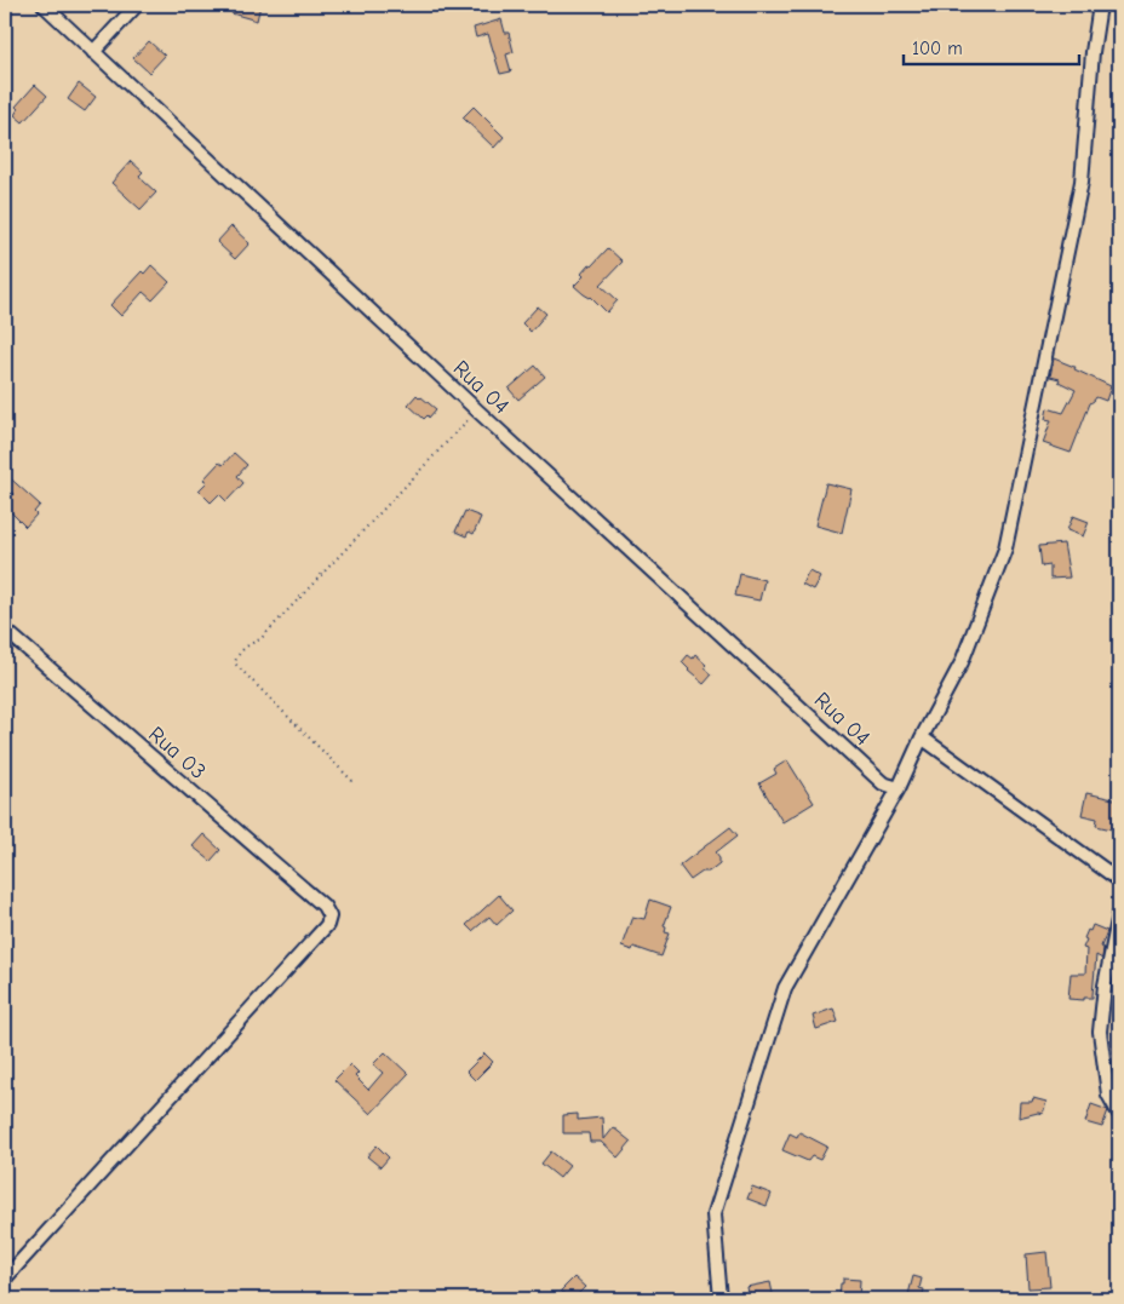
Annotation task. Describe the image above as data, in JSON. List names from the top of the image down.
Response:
{
  "streets": {
    "street": ["Rua 04", "Rua 03"]
  },
  "scale_bar": "100 m"
}
